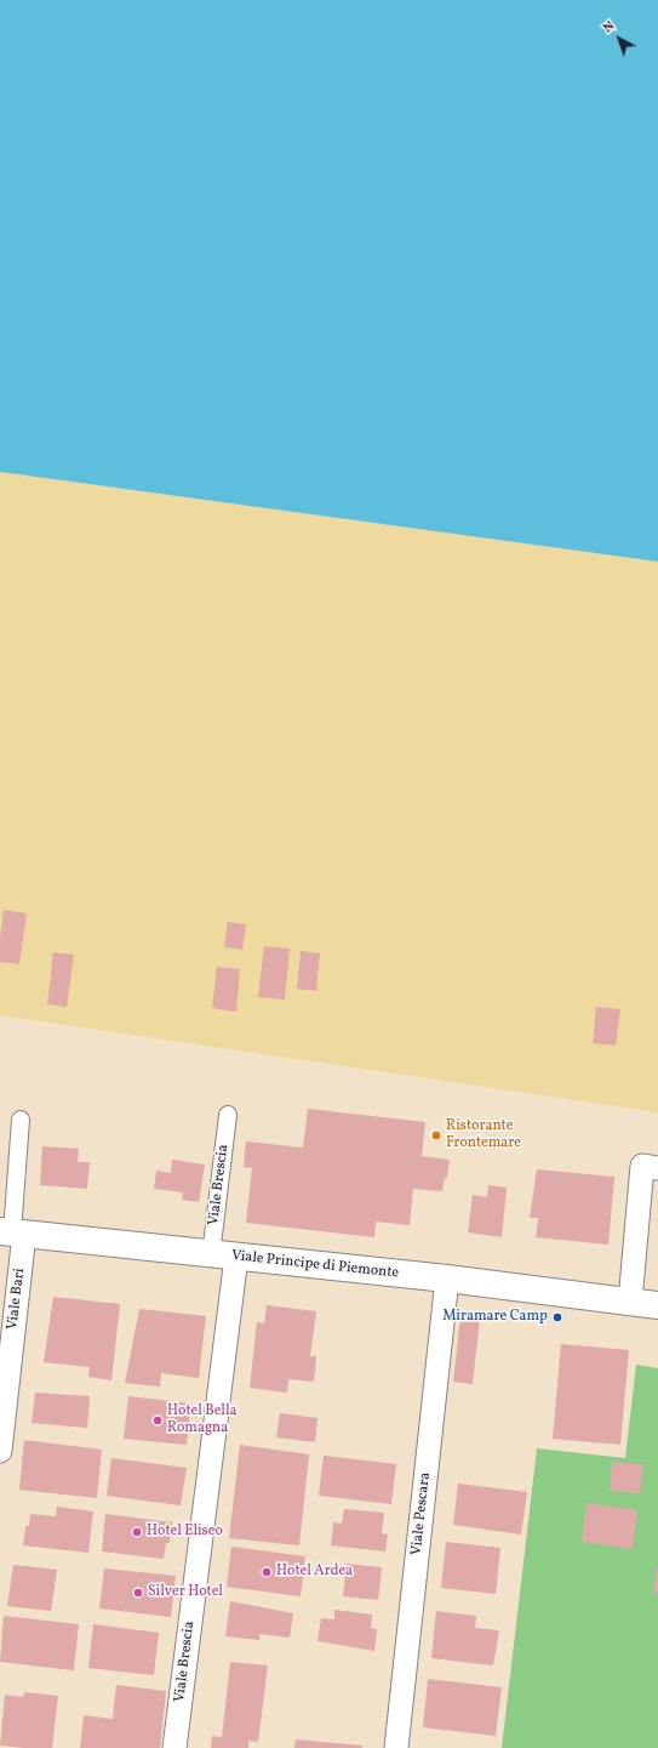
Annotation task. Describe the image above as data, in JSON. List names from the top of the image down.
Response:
{
  "streets": {
    "street": [
      "Viale Brescia",
      "Viale Principe di Piemonte",
      "Viale Bari",
      "Viale Pescara"
    ]
  },
  "crossings": [
    ["Viale Brescia", "Viale Principe di Piemonte"],
    ["Viale Principe di Piemonte", "Viale Bari"],
    ["Viale Principe di Piemonte", "Viale Pescara"]
  ],
  "places": [
    "Ristorante Frontemare",
    "Miramare Camp",
    "Hotel Bella Romagna",
    "Hotel Eliseo",
    "Hotel Ardea",
    "Silver Hotel"
  ],
  "north": "top left"
}
